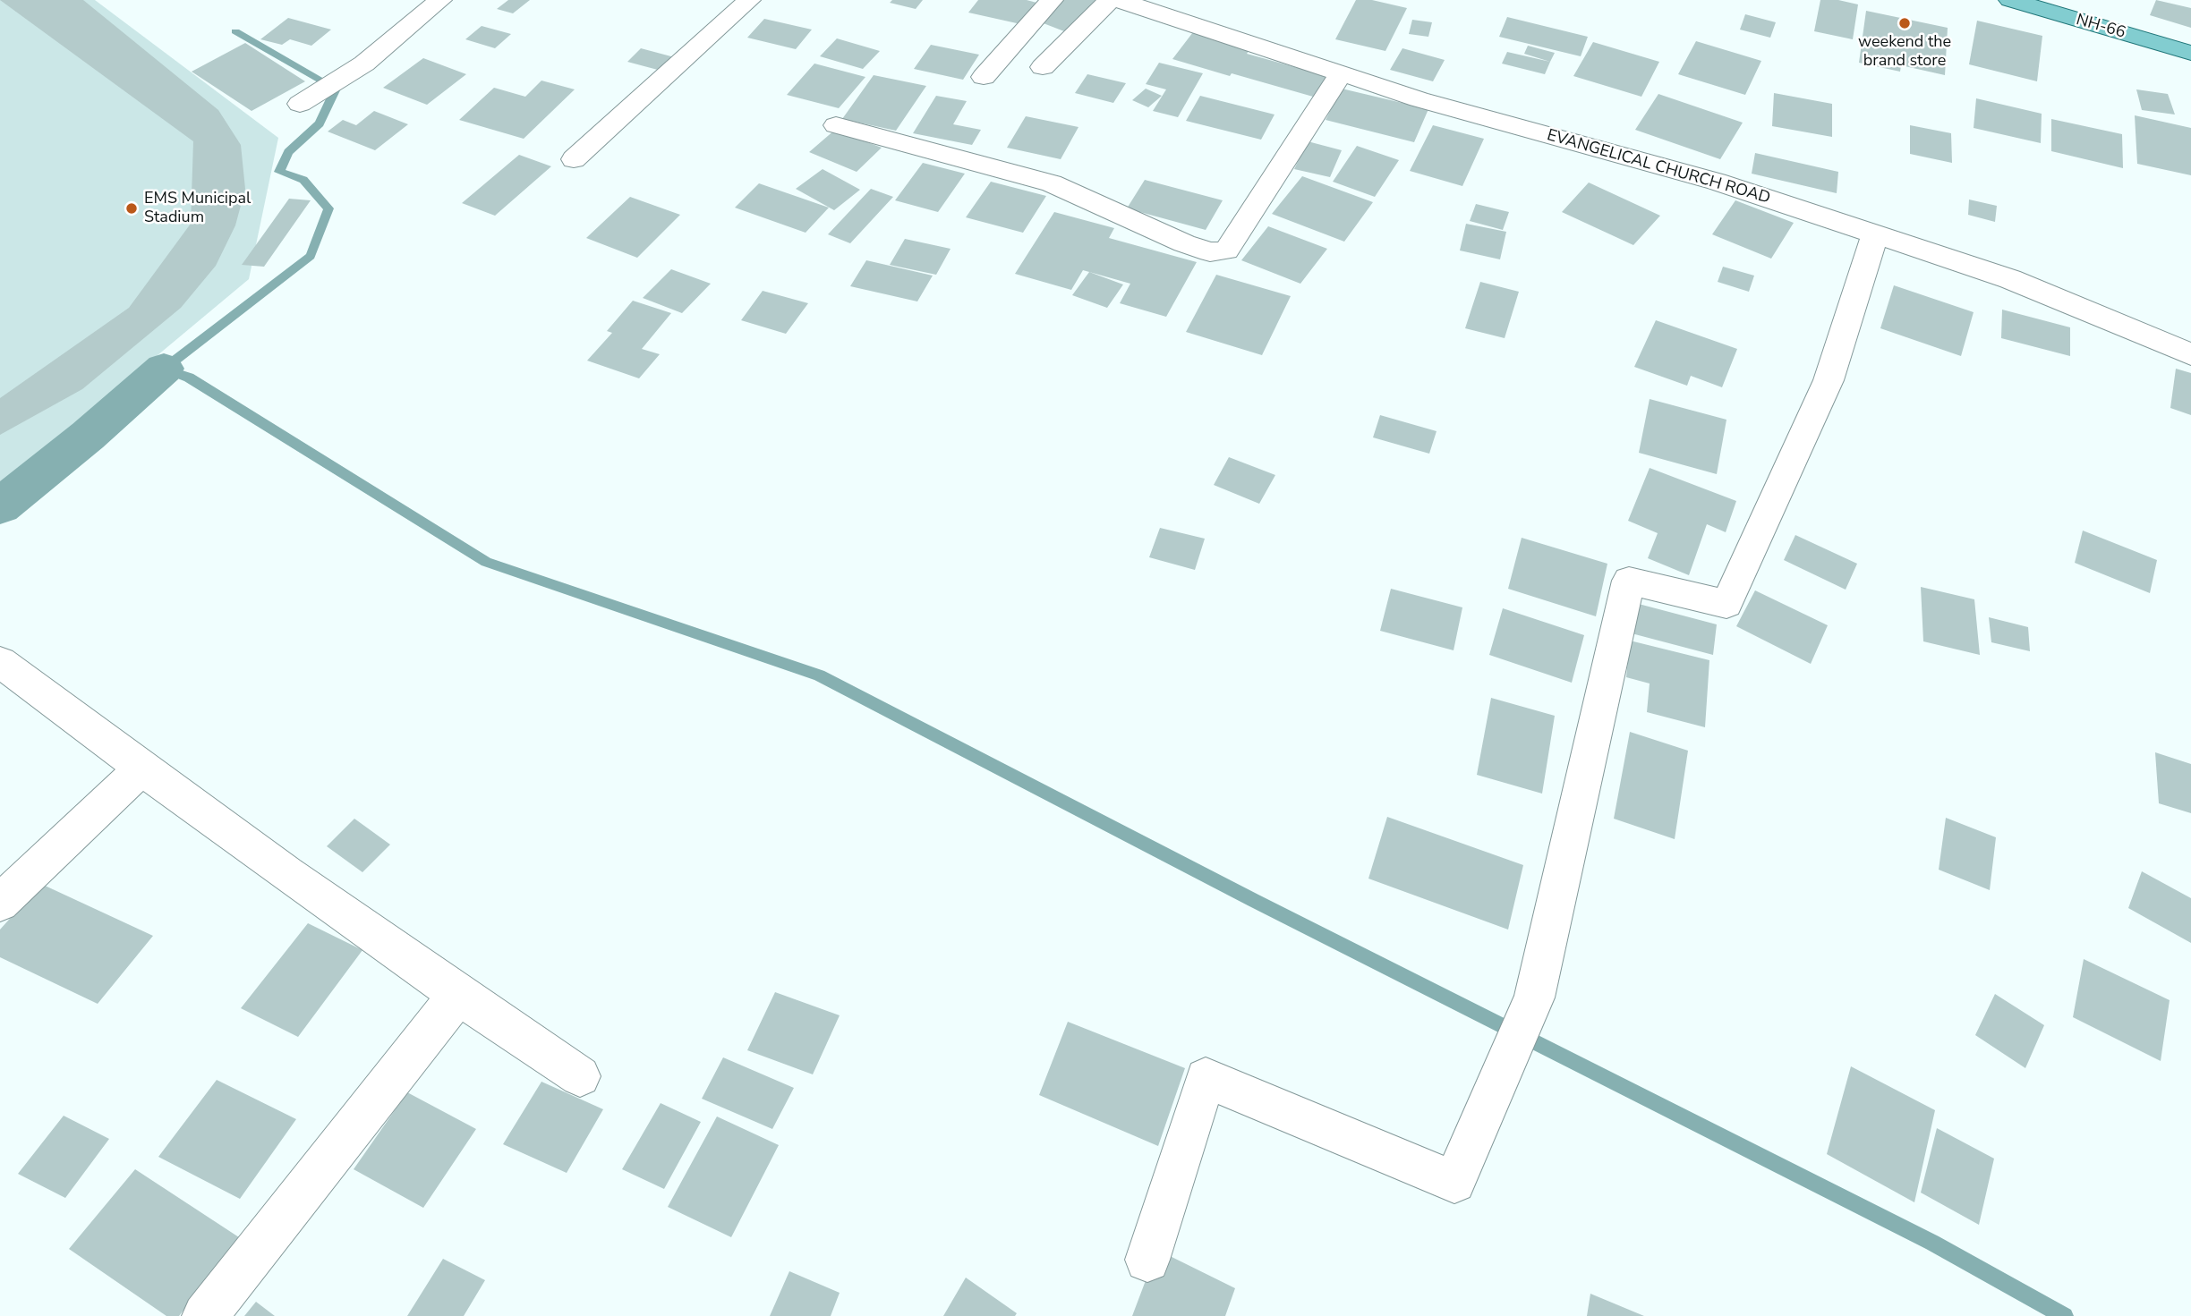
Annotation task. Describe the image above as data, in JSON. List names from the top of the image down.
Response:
{
  "streets": {
    "main road": ["NH-66"],
    "street": ["EVANGELICAL CHURCH ROAD"]
  },
  "places": ["weekend the brand store", "EMS Municipal Stadium"]
}
